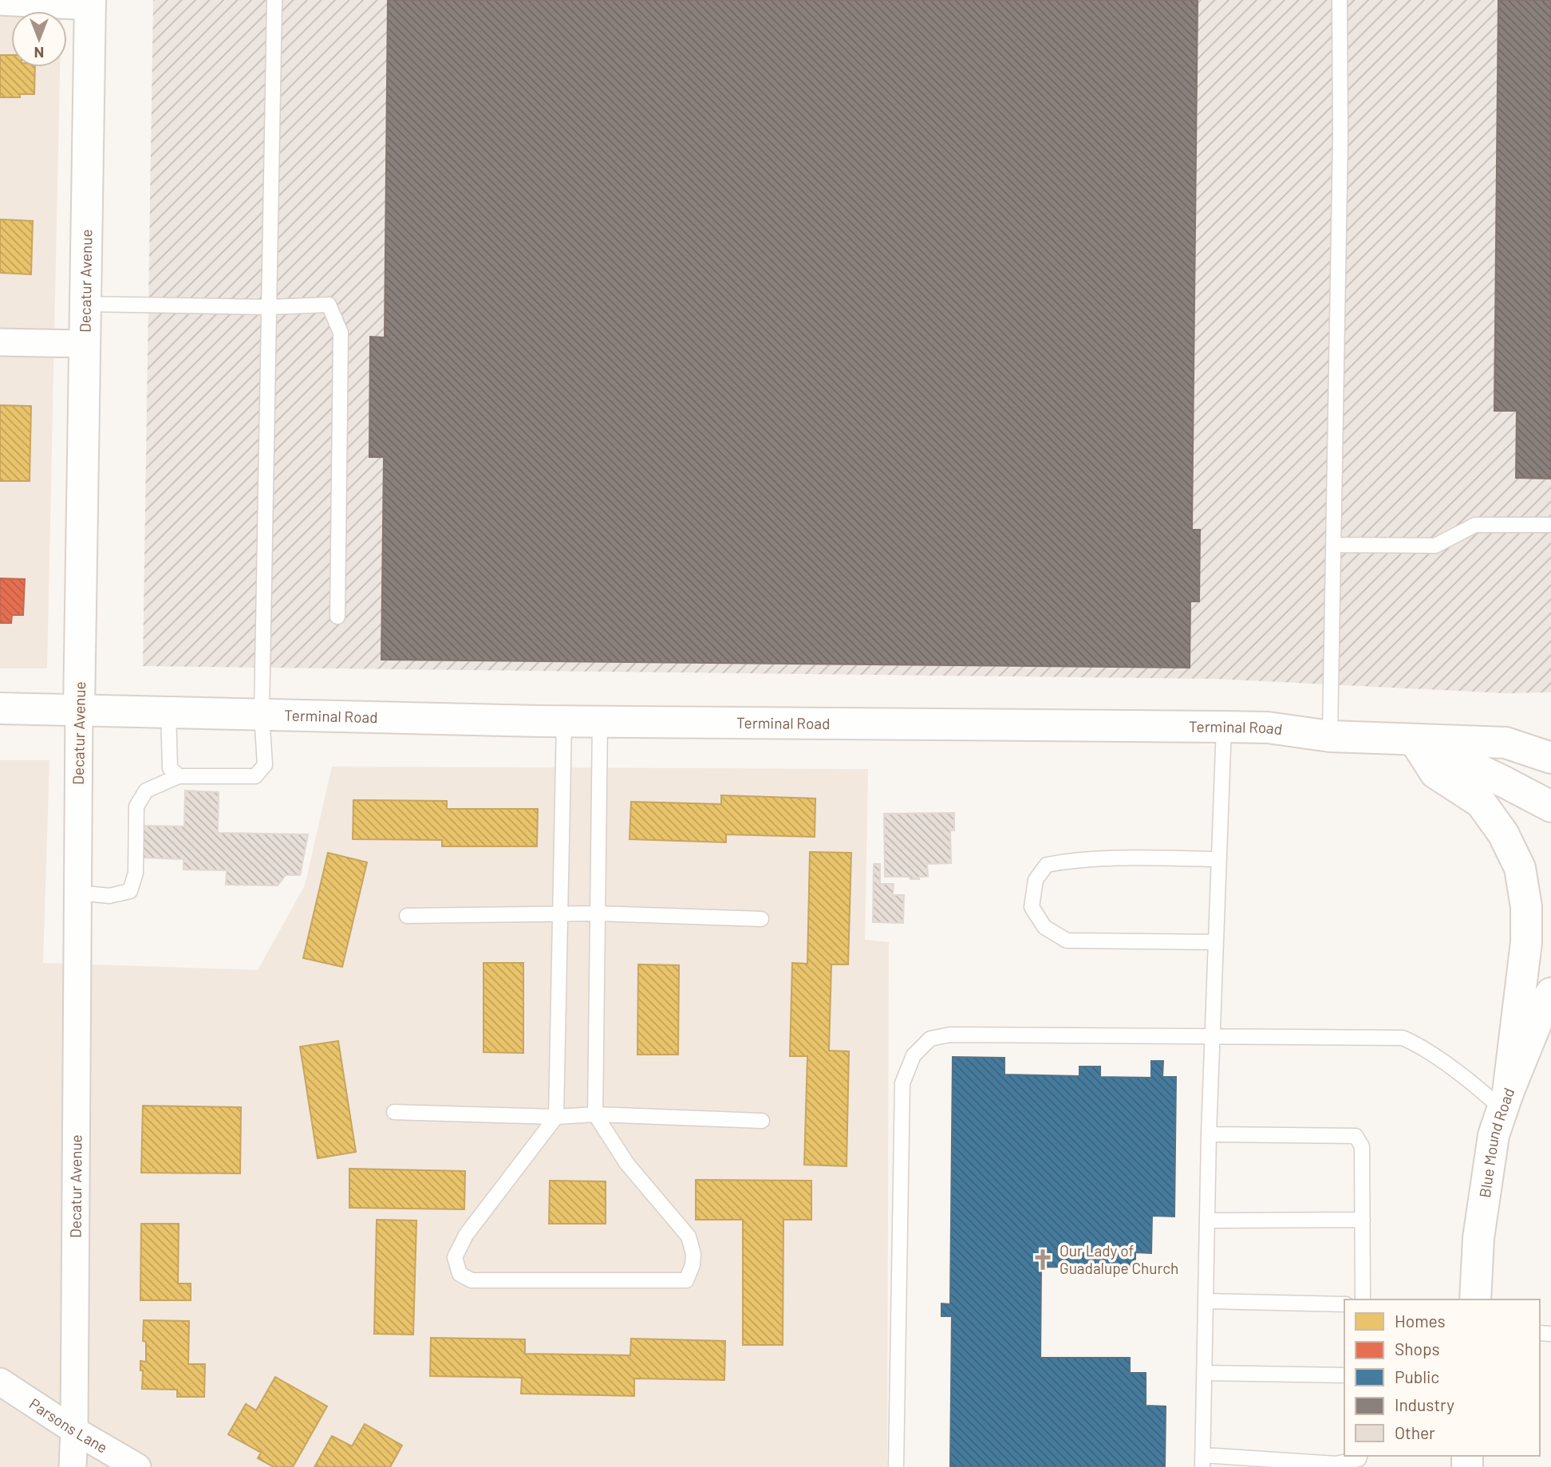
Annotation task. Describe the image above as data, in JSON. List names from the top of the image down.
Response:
{
  "streets": {
    "main road": ["Decatur Avenue", "Terminal Road", "Blue Mound Road"],
    "street": ["Parsons Lane"]
  },
  "crossings": [
    ["Decatur Avenue", "Terminal Road"],
    ["Decatur Avenue", "Parsons Lane"]
  ],
  "places": {
    "church": ["Our Lady of Guadalupe Church"]
  },
  "legend": [
    "Homes",
    "Shops",
    "Public",
    "Industry",
    "Other"
  ],
  "north": "bottom"
}
